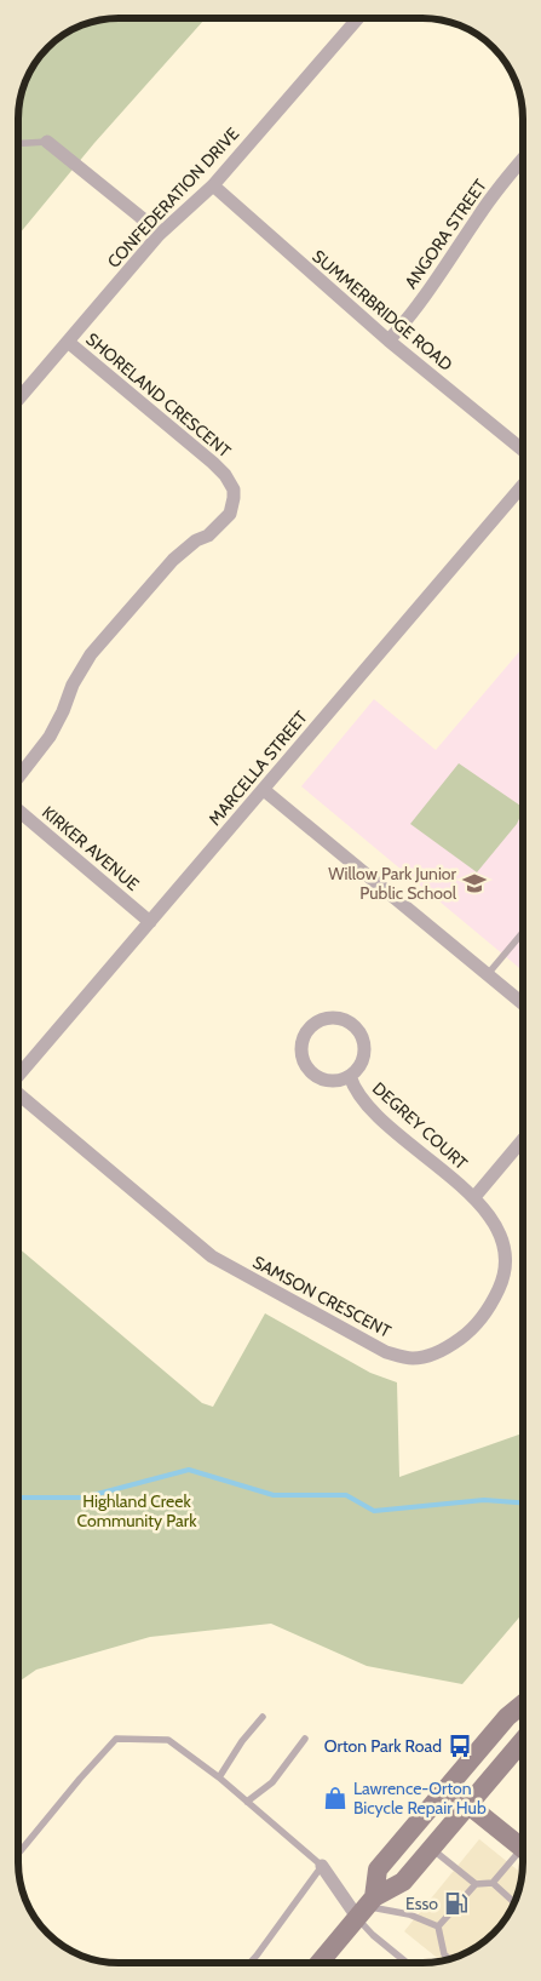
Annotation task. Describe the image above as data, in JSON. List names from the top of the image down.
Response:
{
  "streets": {
    "street": [
      "CONFEDERATION DRIVE",
      "ANGORA STREET",
      "SUMMERBRIDGE ROAD",
      "SHORELAND CRESCENT",
      "MARCELLA STREET",
      "KIRKER AVENUE",
      "DEGREY COURT",
      "SAMSON CRESCENT"
    ]
  },
  "crossings": [
    ["CONFEDERATION DRIVE", "SUMMERBRIDGE ROAD"],
    ["CONFEDERATION DRIVE", "SHORELAND CRESCENT"],
    ["ANGORA STREET", "SUMMERBRIDGE ROAD"],
    ["MARCELLA STREET", "KIRKER AVENUE"],
    ["DEGREY COURT", "SAMSON CRESCENT"]
  ],
  "parks": ["Highland Creek Community Park"],
  "places": {
    "school or university": ["Willow Park Junior Public School"],
    "bus stop": ["Orton Park Road"],
    "shop": ["Lawrence-Orton Bicycle Repair Hub"],
    "fuel station": ["Esso"]
  }
}
